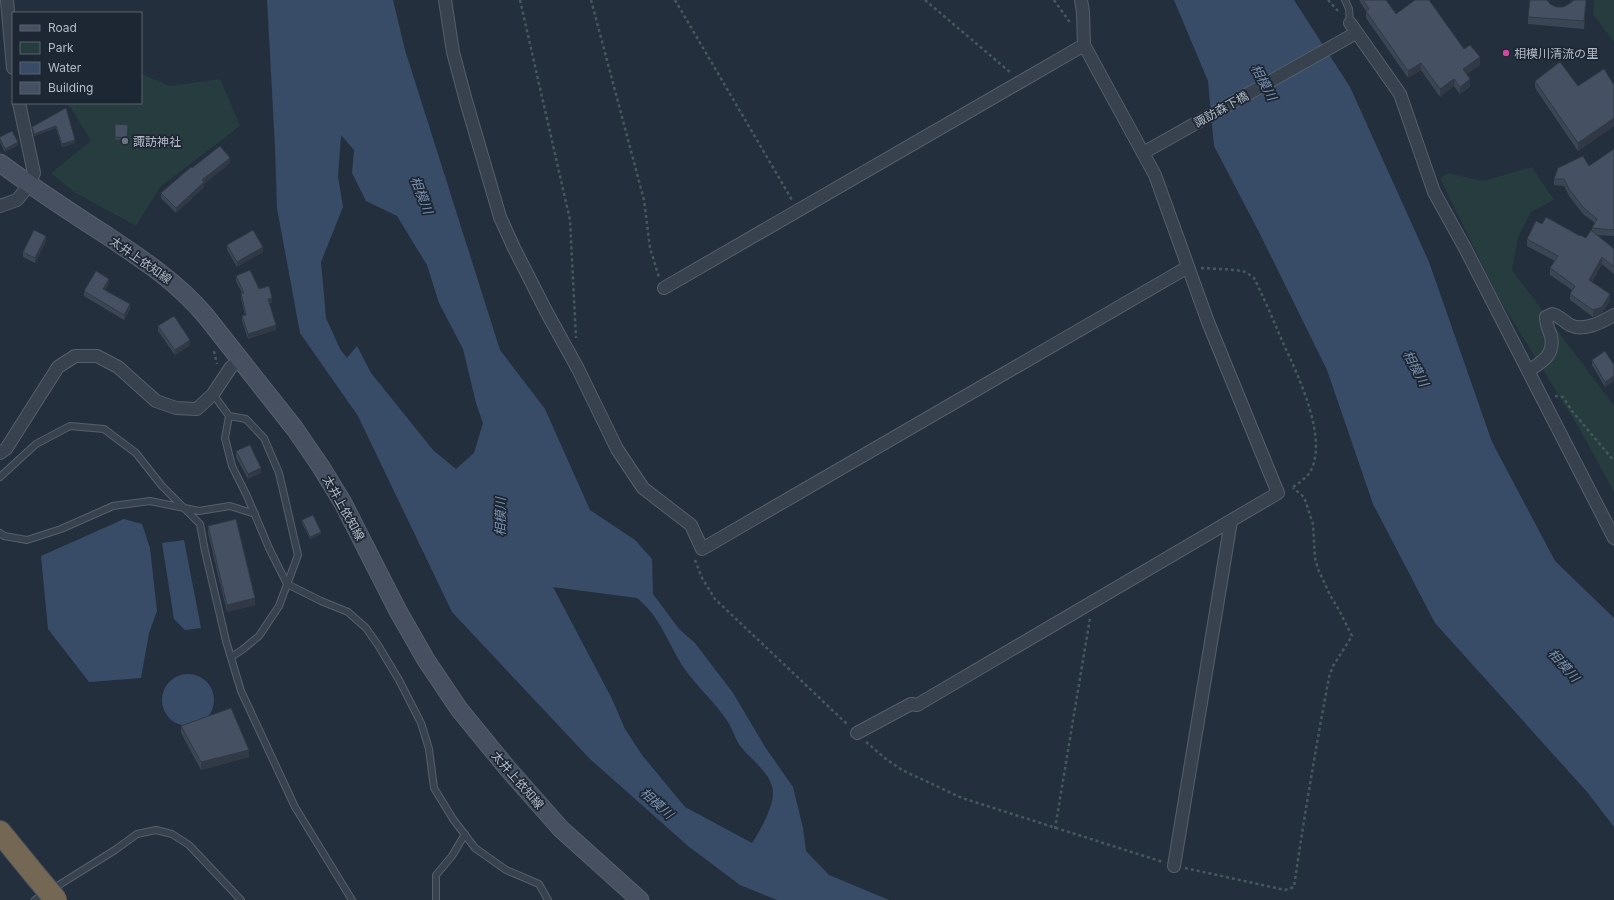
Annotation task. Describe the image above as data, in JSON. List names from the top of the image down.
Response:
{
  "streets": {
    "main road": ["太井上依知線"],
    "street": ["諏訪森下橋"]
  },
  "water": ["相模川"],
  "places": ["相模川清流の里", "諏訪神社"],
  "legend": [
    "Road",
    "Park",
    "Water",
    "Building"
  ]
}
